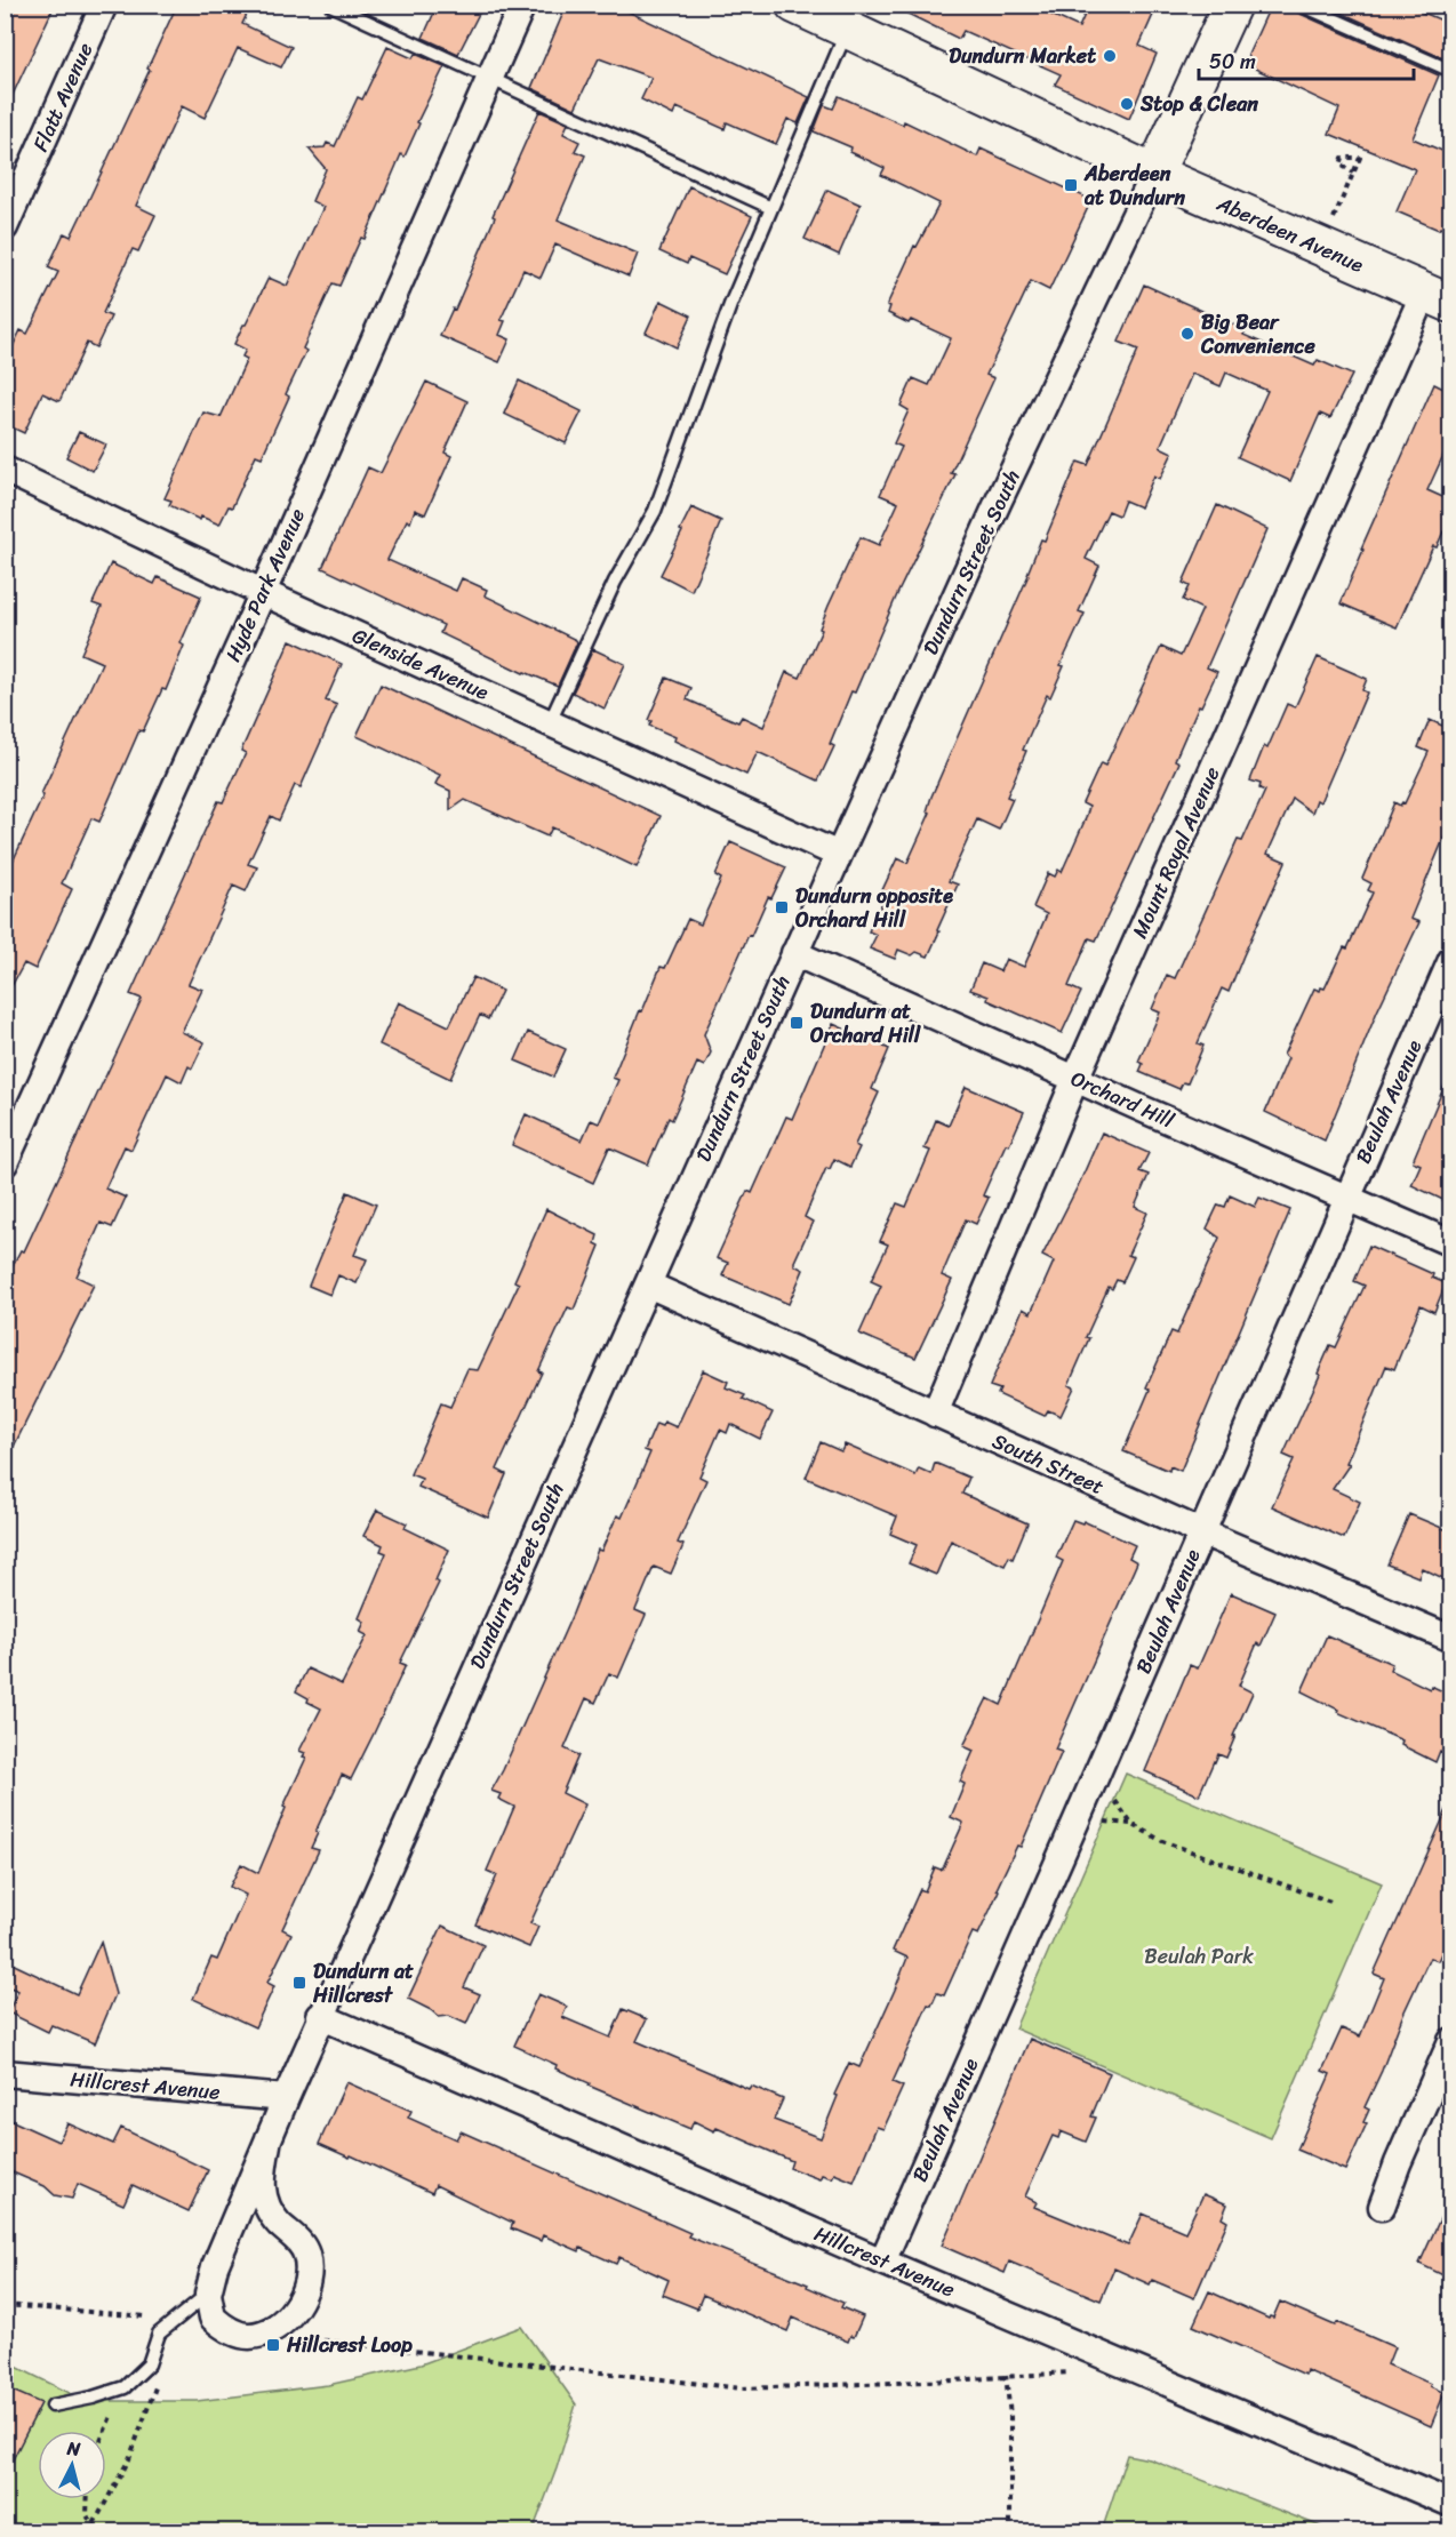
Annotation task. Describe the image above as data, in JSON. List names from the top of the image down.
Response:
{
  "streets": {
    "main road": ["Aberdeen Avenue", "Dundurn Street South"],
    "street": [
      "Flatt Avenue",
      "Hyde Park Avenue",
      "Glenside Avenue",
      "Mount Royal Avenue",
      "Orchard Hill",
      "Beulah Avenue",
      "South Street",
      "Hillcrest Avenue"
    ]
  },
  "crossings": [
    ["Aberdeen Avenue", "Dundurn Street South"],
    ["Aberdeen Avenue", "Mount Royal Avenue"],
    ["Dundurn Street South", "Glenside Avenue"],
    ["Dundurn Street South", "Orchard Hill"],
    ["Dundurn Street South", "South Street"],
    ["Dundurn Street South", "Hillcrest Avenue"],
    ["Hyde Park Avenue", "Glenside Avenue"],
    ["Mount Royal Avenue", "Orchard Hill"],
    ["Mount Royal Avenue", "South Street"],
    ["Orchard Hill", "Beulah Avenue"],
    ["Beulah Avenue", "South Street"],
    ["Beulah Avenue", "Hillcrest Avenue"]
  ],
  "parks": ["Beulah Park"],
  "places": {
    "other": ["Dundurn Market", "Stop & Clean", "Big Bear Convenience"],
    "transit": [
      "Aberdeen at Dundurn",
      "Dundurn opposite Orchard Hill",
      "Dundurn at Orchard Hill",
      "Dundurn at Hillcrest",
      "Hillcrest Loop"
    ]
  },
  "scale_bar": "50 m",
  "north": "top"
}
